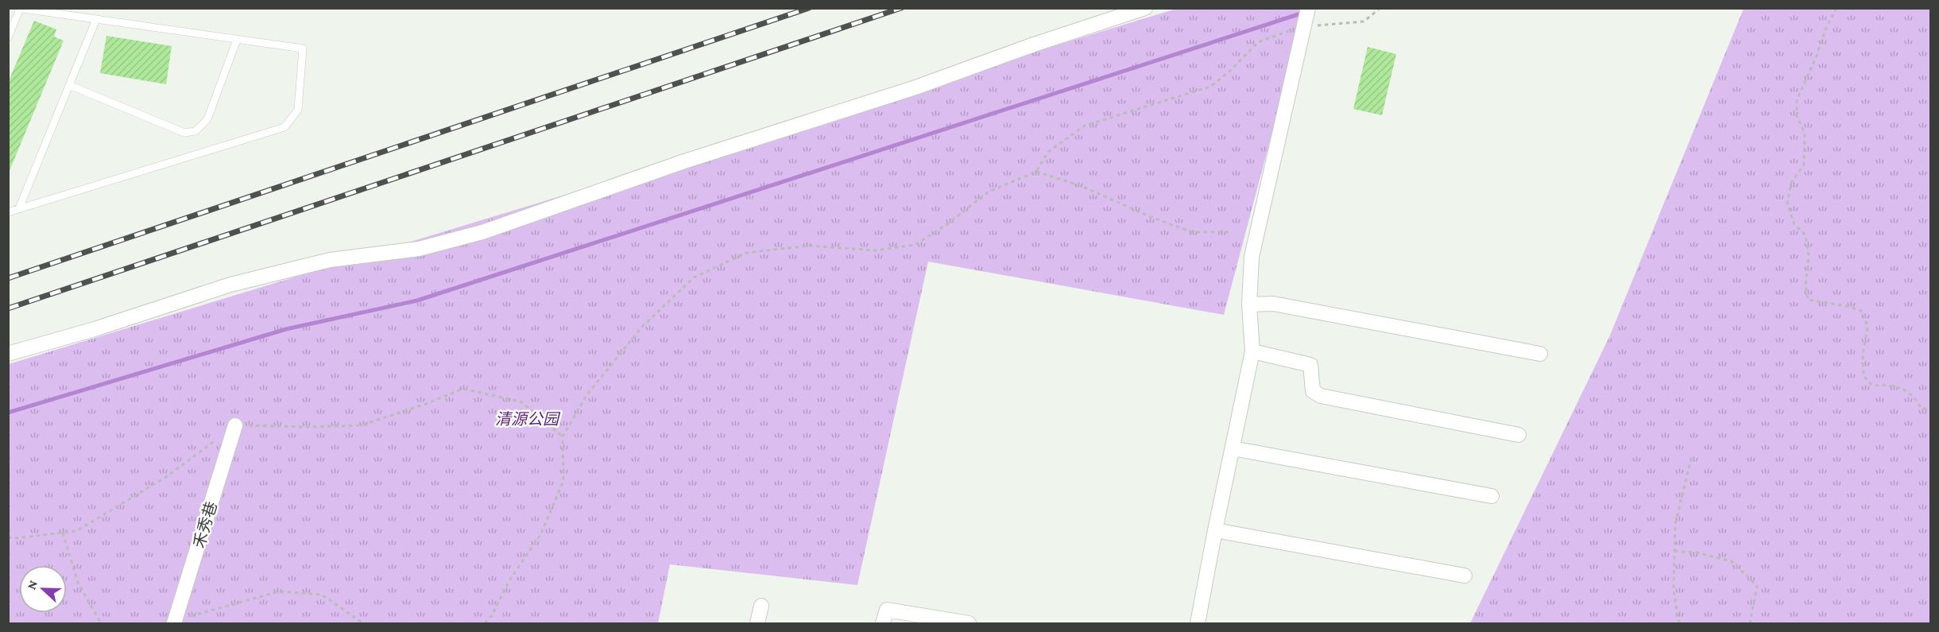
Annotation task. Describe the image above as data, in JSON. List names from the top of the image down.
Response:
{
  "streets": {
    "street": ["禾秀巷"]
  },
  "parks": ["清源公园"],
  "north": "left"
}
